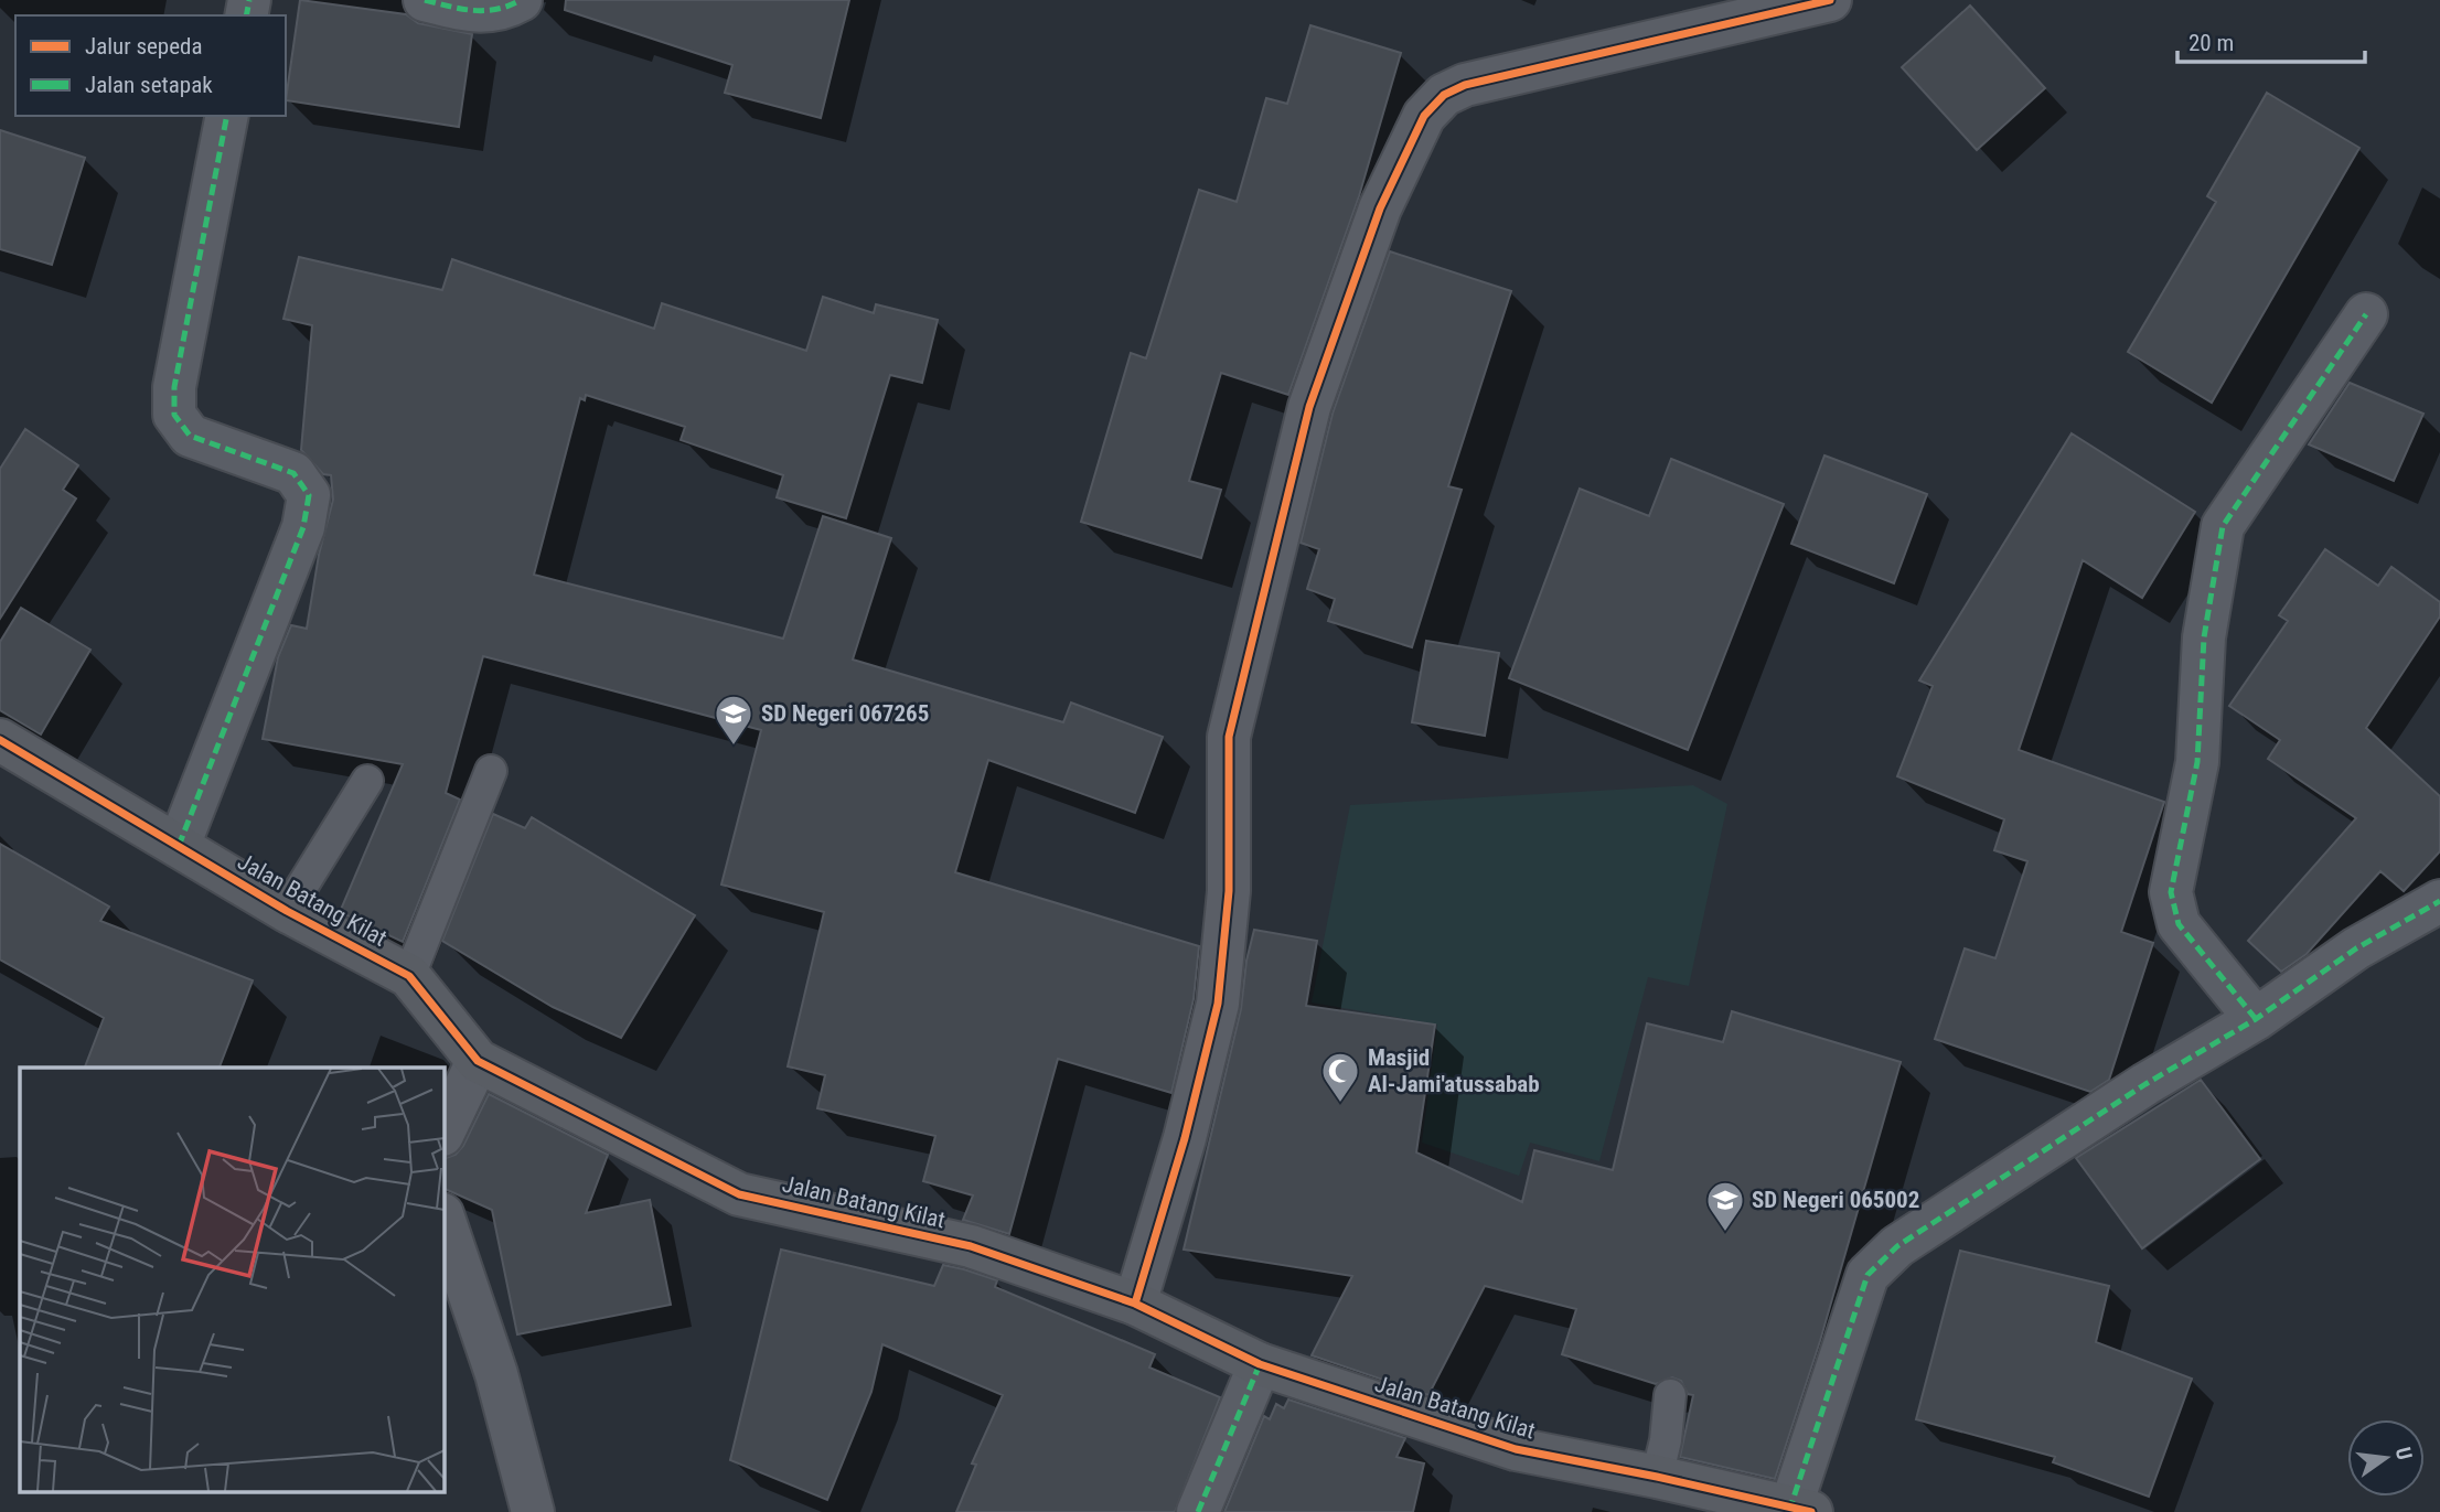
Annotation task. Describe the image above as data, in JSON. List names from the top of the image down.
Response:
{
  "streets": {
    "street": ["Jalan Batang Kilat"]
  },
  "places": {
    "school or university": ["SD Negeri 067265", "SD Negeri 065002"],
    "mosque": ["Masjid Al-Jami'atussabab"]
  },
  "legend": ["Jalur sepeda", "Jalan setapak"],
  "scale_bar": "20 m",
  "north": "right"
}
